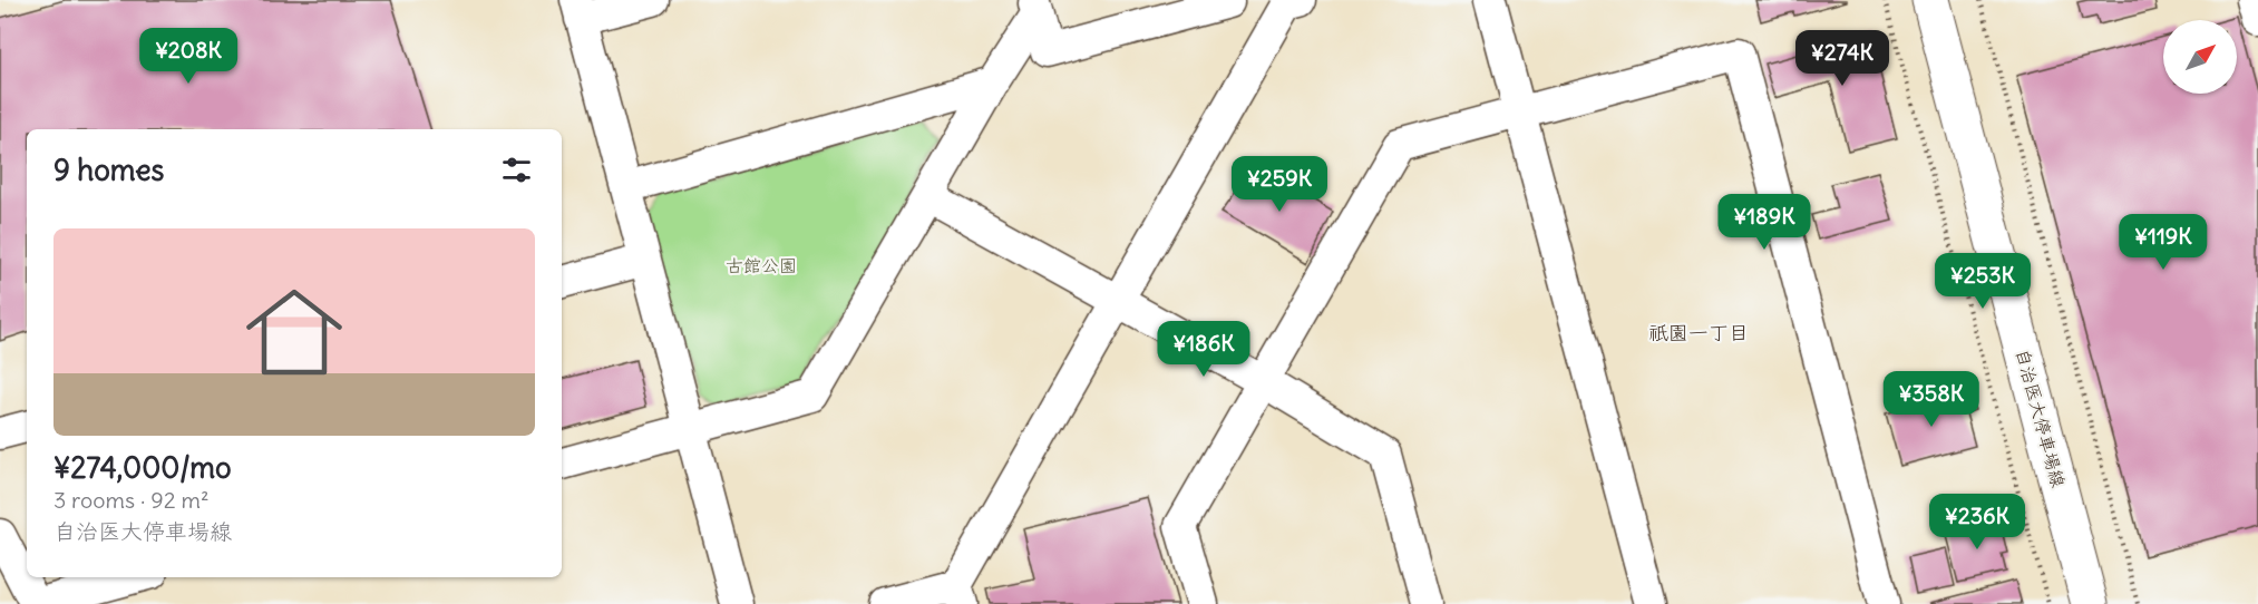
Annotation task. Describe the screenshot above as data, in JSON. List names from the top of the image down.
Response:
{
  "streets": {
    "main road": ["自治医大停車場線"]
  },
  "districts": ["祇園一丁目"],
  "parks": ["古館公園"],
  "north": "top right",
  "page": {
    "price": [
      "¥208K",
      "¥274K",
      "¥259K",
      "¥189K",
      "¥119K",
      "¥253K",
      "¥186K",
      "¥358K",
      "¥236K"
    ],
    "heading": "9 homes",
    "list": [
      {
        "name": "¥274,000/mo",
        "note": "3 rooms · 92 m² · 自治医大停車場線"
      }
    ]
  }
}
